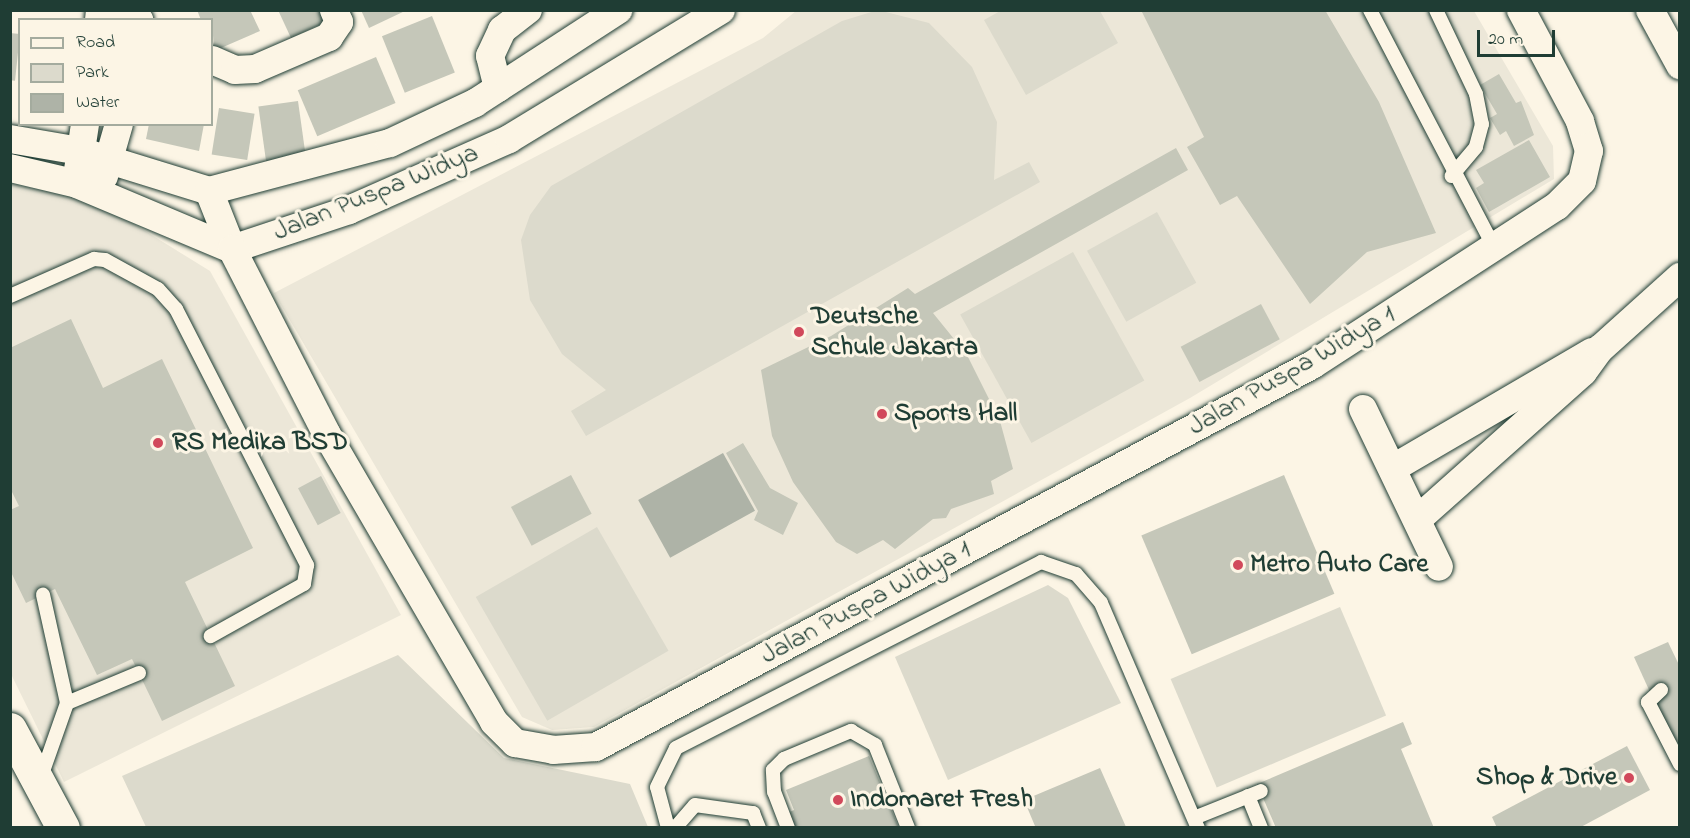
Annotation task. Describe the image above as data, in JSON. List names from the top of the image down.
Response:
{
  "streets": {
    "street": ["Jalan Puspa Widya", "Jalan Puspa Widya 1"]
  },
  "crossings": [
    ["Jalan Puspa Widya", "Jalan Puspa Widya 1"]
  ],
  "places": [
    "Deutsche Schule Jakarta",
    "Sports Hall",
    "RS Medika BSD",
    "Metro Auto Care",
    "Shop & Drive",
    "Indomaret Fresh"
  ],
  "legend": ["Road", "Park", "Water"],
  "scale_bar": "20 m"
}
